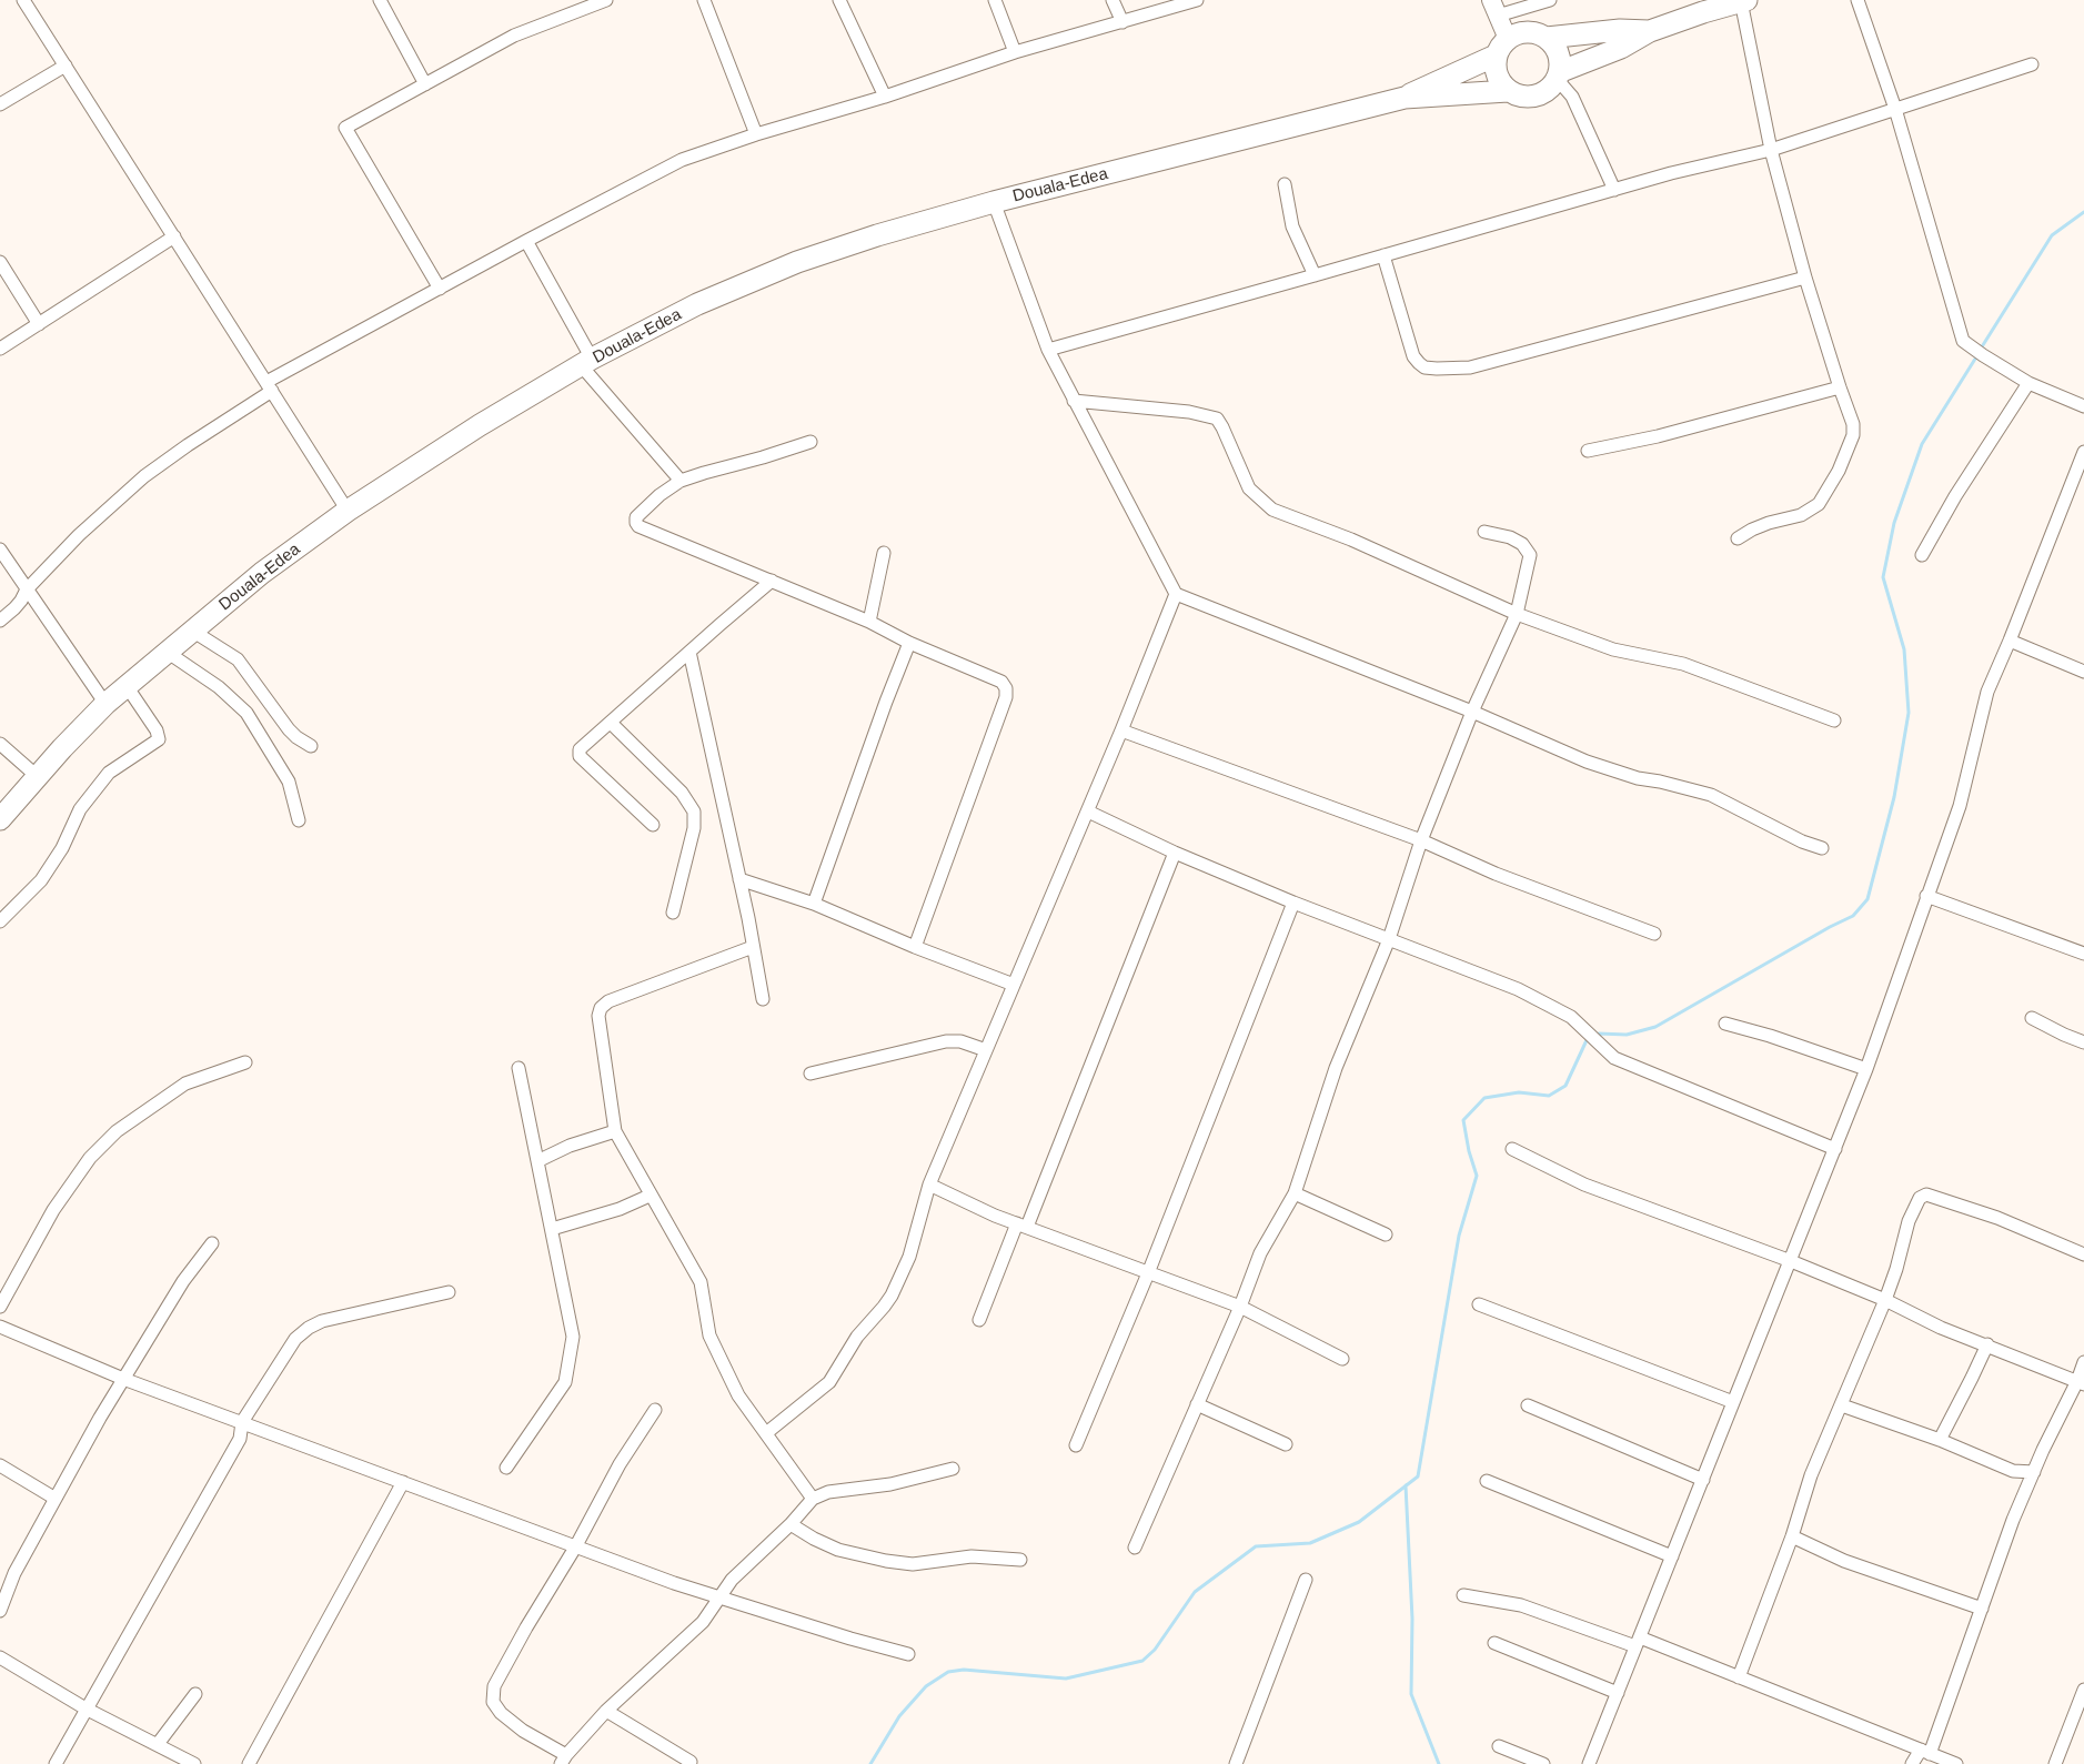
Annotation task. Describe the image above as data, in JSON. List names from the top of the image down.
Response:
{
  "streets": {
    "highway": ["Douala-Edea"]
  }
}
